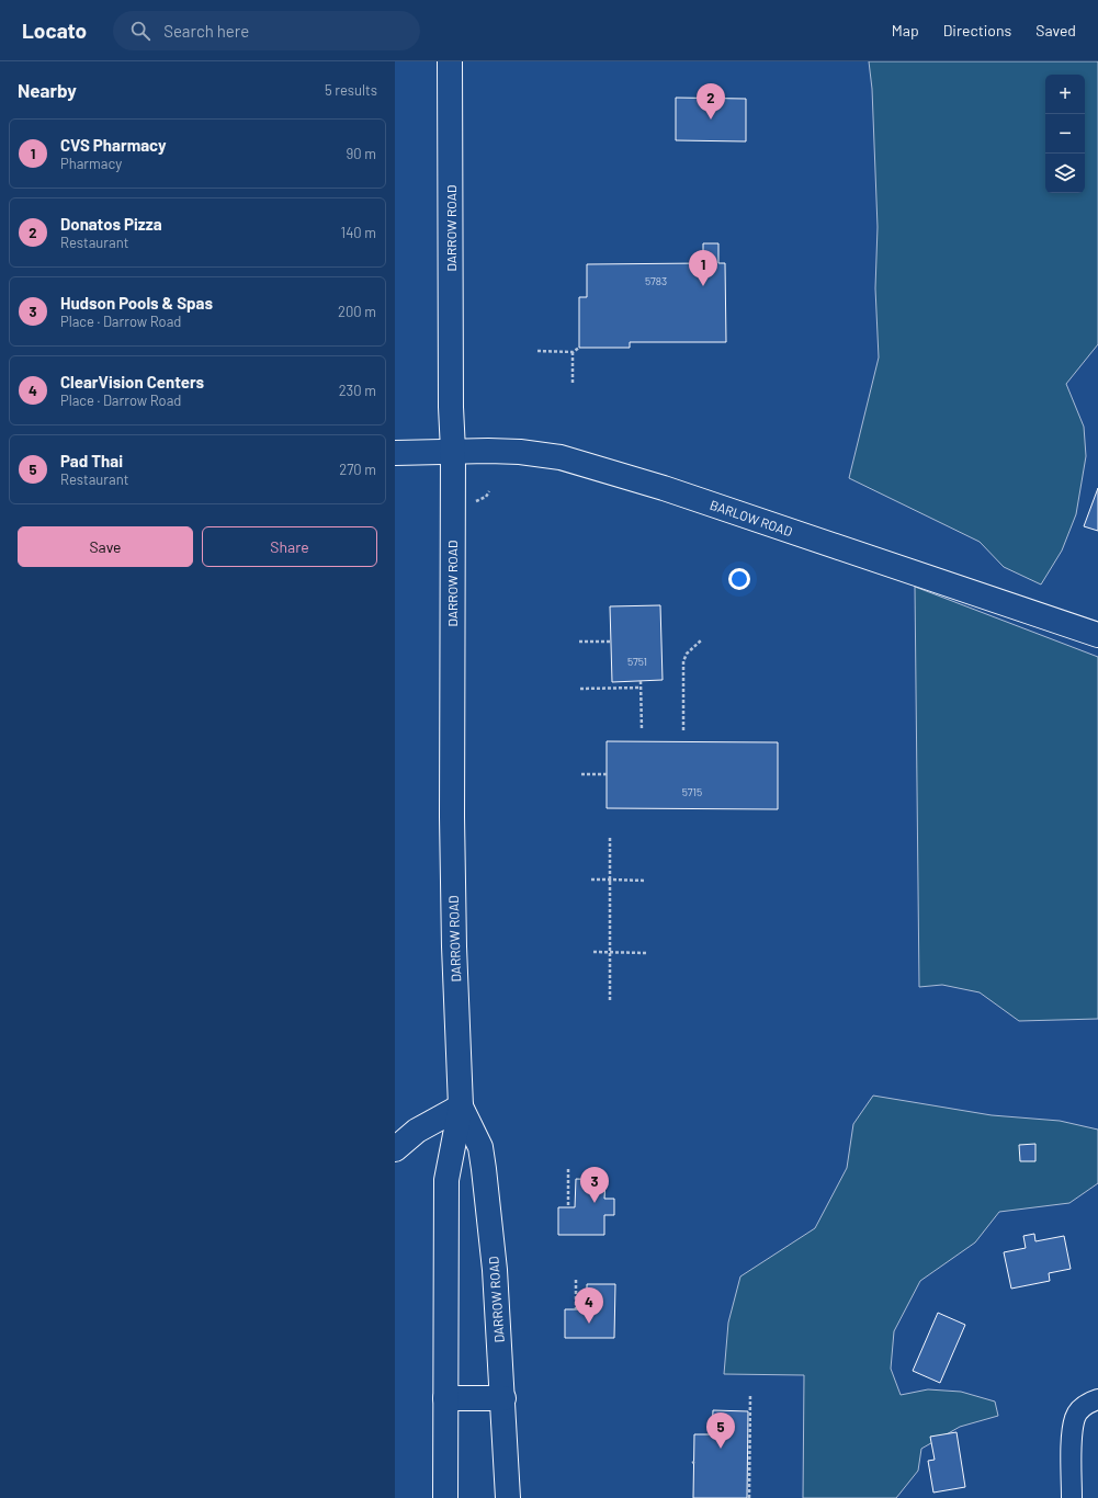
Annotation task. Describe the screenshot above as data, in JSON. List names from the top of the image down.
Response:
{
  "streets": {
    "main road": ["DARROW ROAD", "BARLOW ROAD"]
  },
  "crossings": [
    ["DARROW ROAD", "BARLOW ROAD"]
  ],
  "house_numbers": ["5783", "5751", "5715"],
  "page": {
    "header": "Locato",
    "search": "Search here",
    "nav": ["Map", "Directions", "Saved"],
    "heading": ["Nearby", "5 results"],
    "map_buttons": ["+", "−"],
    "pins": [
      "2",
      "1",
      "3",
      "4",
      "5"
    ],
    "list": [
      {
        "mark": "1",
        "name": "CVS Pharmacy",
        "note": "Pharmacy",
        "value": "90 m"
      },
      {
        "mark": "2",
        "name": "Donatos Pizza",
        "note": "Restaurant",
        "value": "140 m"
      },
      {
        "mark": "3",
        "name": "Hudson Pools & Spas",
        "note": "Place · Darrow Road",
        "value": "200 m"
      },
      {
        "mark": "4",
        "name": "ClearVision Centers",
        "note": "Place · Darrow Road",
        "value": "230 m"
      },
      {
        "mark": "5",
        "name": "Pad Thai",
        "note": "Restaurant",
        "value": "270 m"
      }
    ],
    "buttons": ["Save", "Share"]
  }
}
